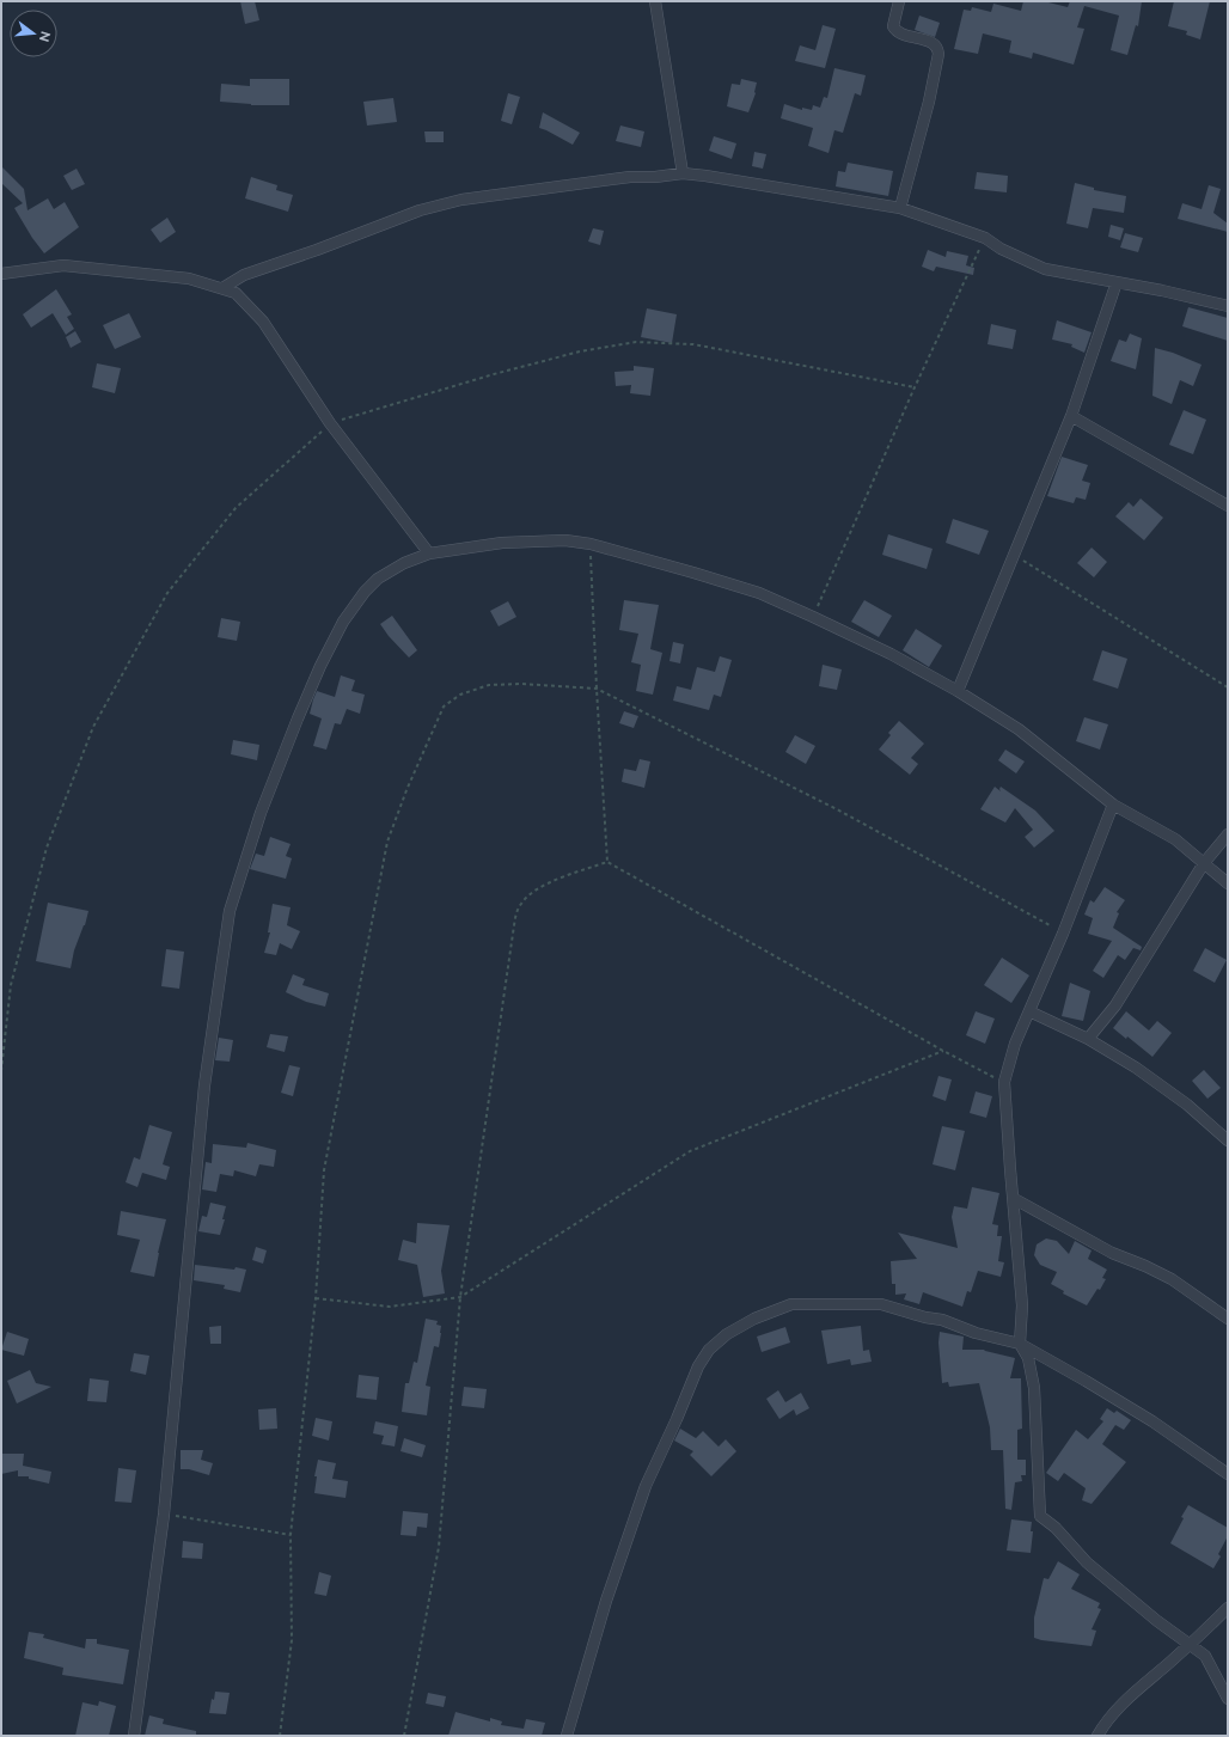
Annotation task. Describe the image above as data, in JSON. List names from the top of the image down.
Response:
{
  "north": "right"
}
